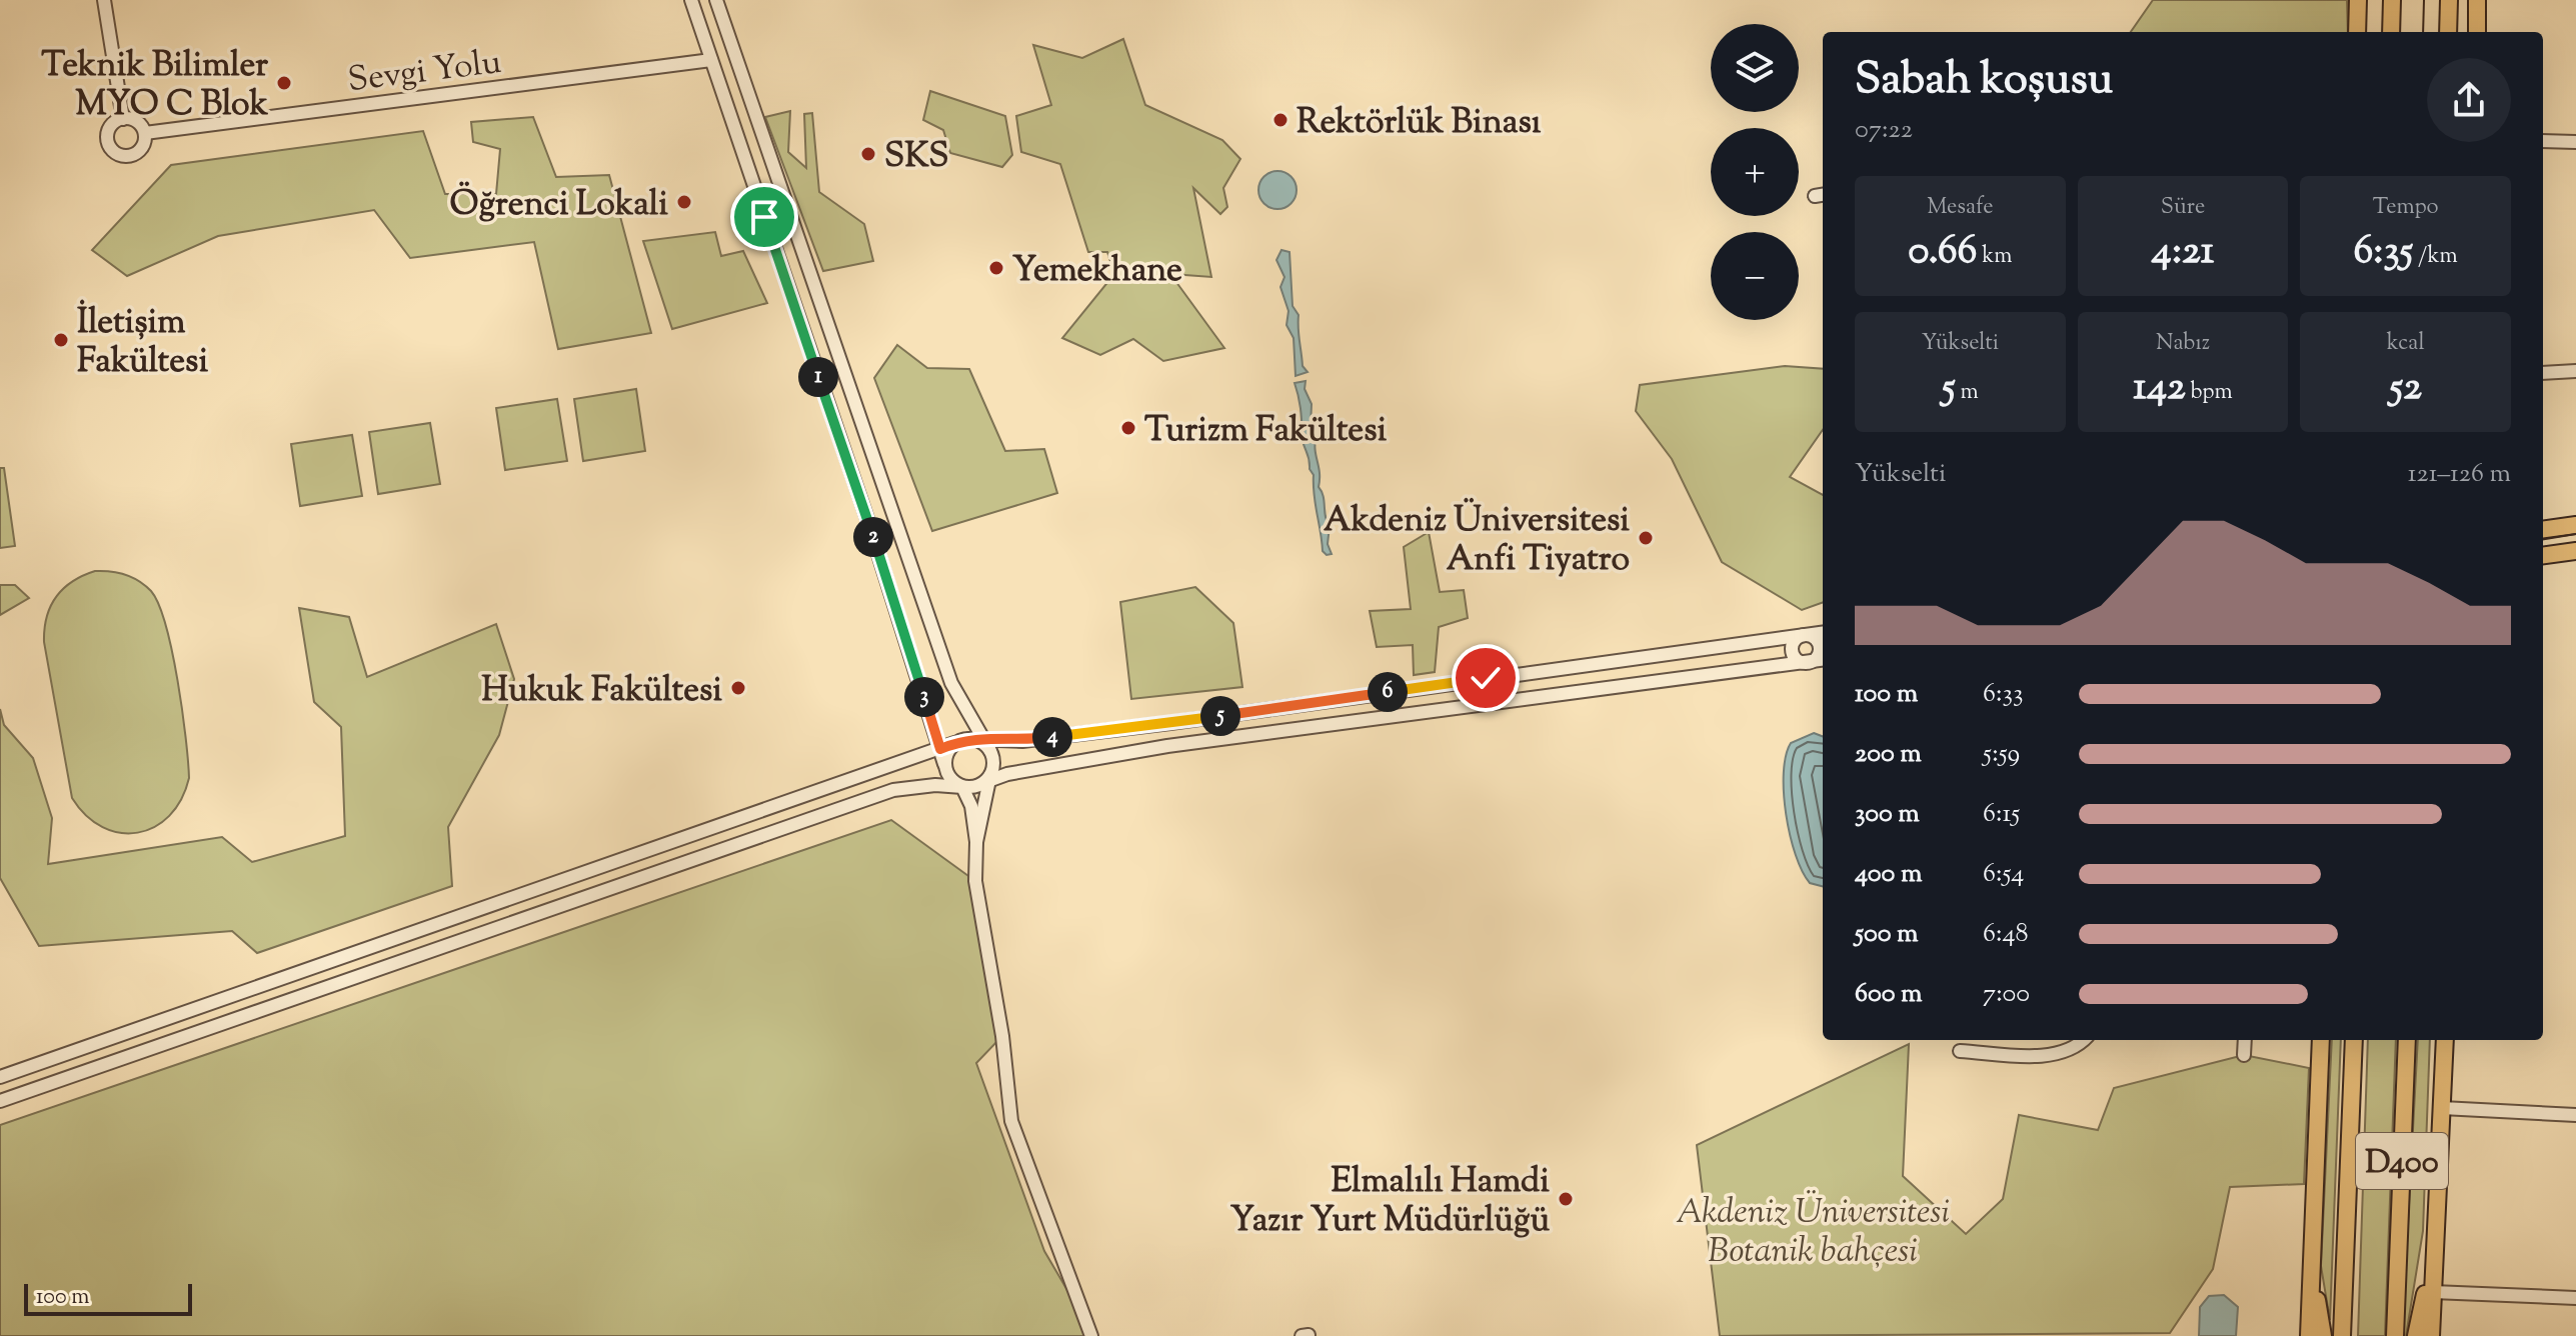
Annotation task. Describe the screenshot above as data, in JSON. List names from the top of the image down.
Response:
{
  "streets": {
    "main road": ["D400"],
    "street": ["Sevgi Yolu"]
  },
  "parks": ["Akdeniz Üniversitesi Botanik bahçesi"],
  "places": [
    "Teknik Bilimler MYO C Blok",
    "Rektörlük Binası",
    "SKS",
    "Öğrenci Lokali",
    "Yemekhane",
    "İletişim Fakültesi",
    "Turizm Fakültesi",
    "Akdeniz Üniversitesi Anfi Tiyatro",
    "Hukuk Fakültesi",
    "Elmalılı Hamdi Yazır Yurt Müdürlüğü"
  ],
  "scale_bar": "100 m",
  "page": {
    "map_buttons": ["+", "−"],
    "heading": ["Sabah koşusu", "07:22"],
    "stats": [
      ["Mesafe", "0.66 km"],
      ["Süre", "4:21"],
      ["Tempo", "6:35 /km"],
      ["Yükselti", "5 m"],
      ["Nabız", "142 bpm"],
      ["kcal", "52"]
    ],
    "pins": [
      "1",
      "2",
      "6",
      "3",
      "5",
      "4"
    ],
    "chart": ["Yükselti", "121–126 m"],
    "list": [
      {
        "name": "100 m",
        "note": "6:33"
      },
      {
        "name": "200 m",
        "note": "5:59"
      },
      {
        "name": "300 m",
        "note": "6:15"
      },
      {
        "name": "400 m",
        "note": "6:54"
      },
      {
        "name": "500 m",
        "note": "6:48"
      },
      {
        "name": "600 m",
        "note": "7:00"
      }
    ],
    "scale": "100 m"
  }
}
